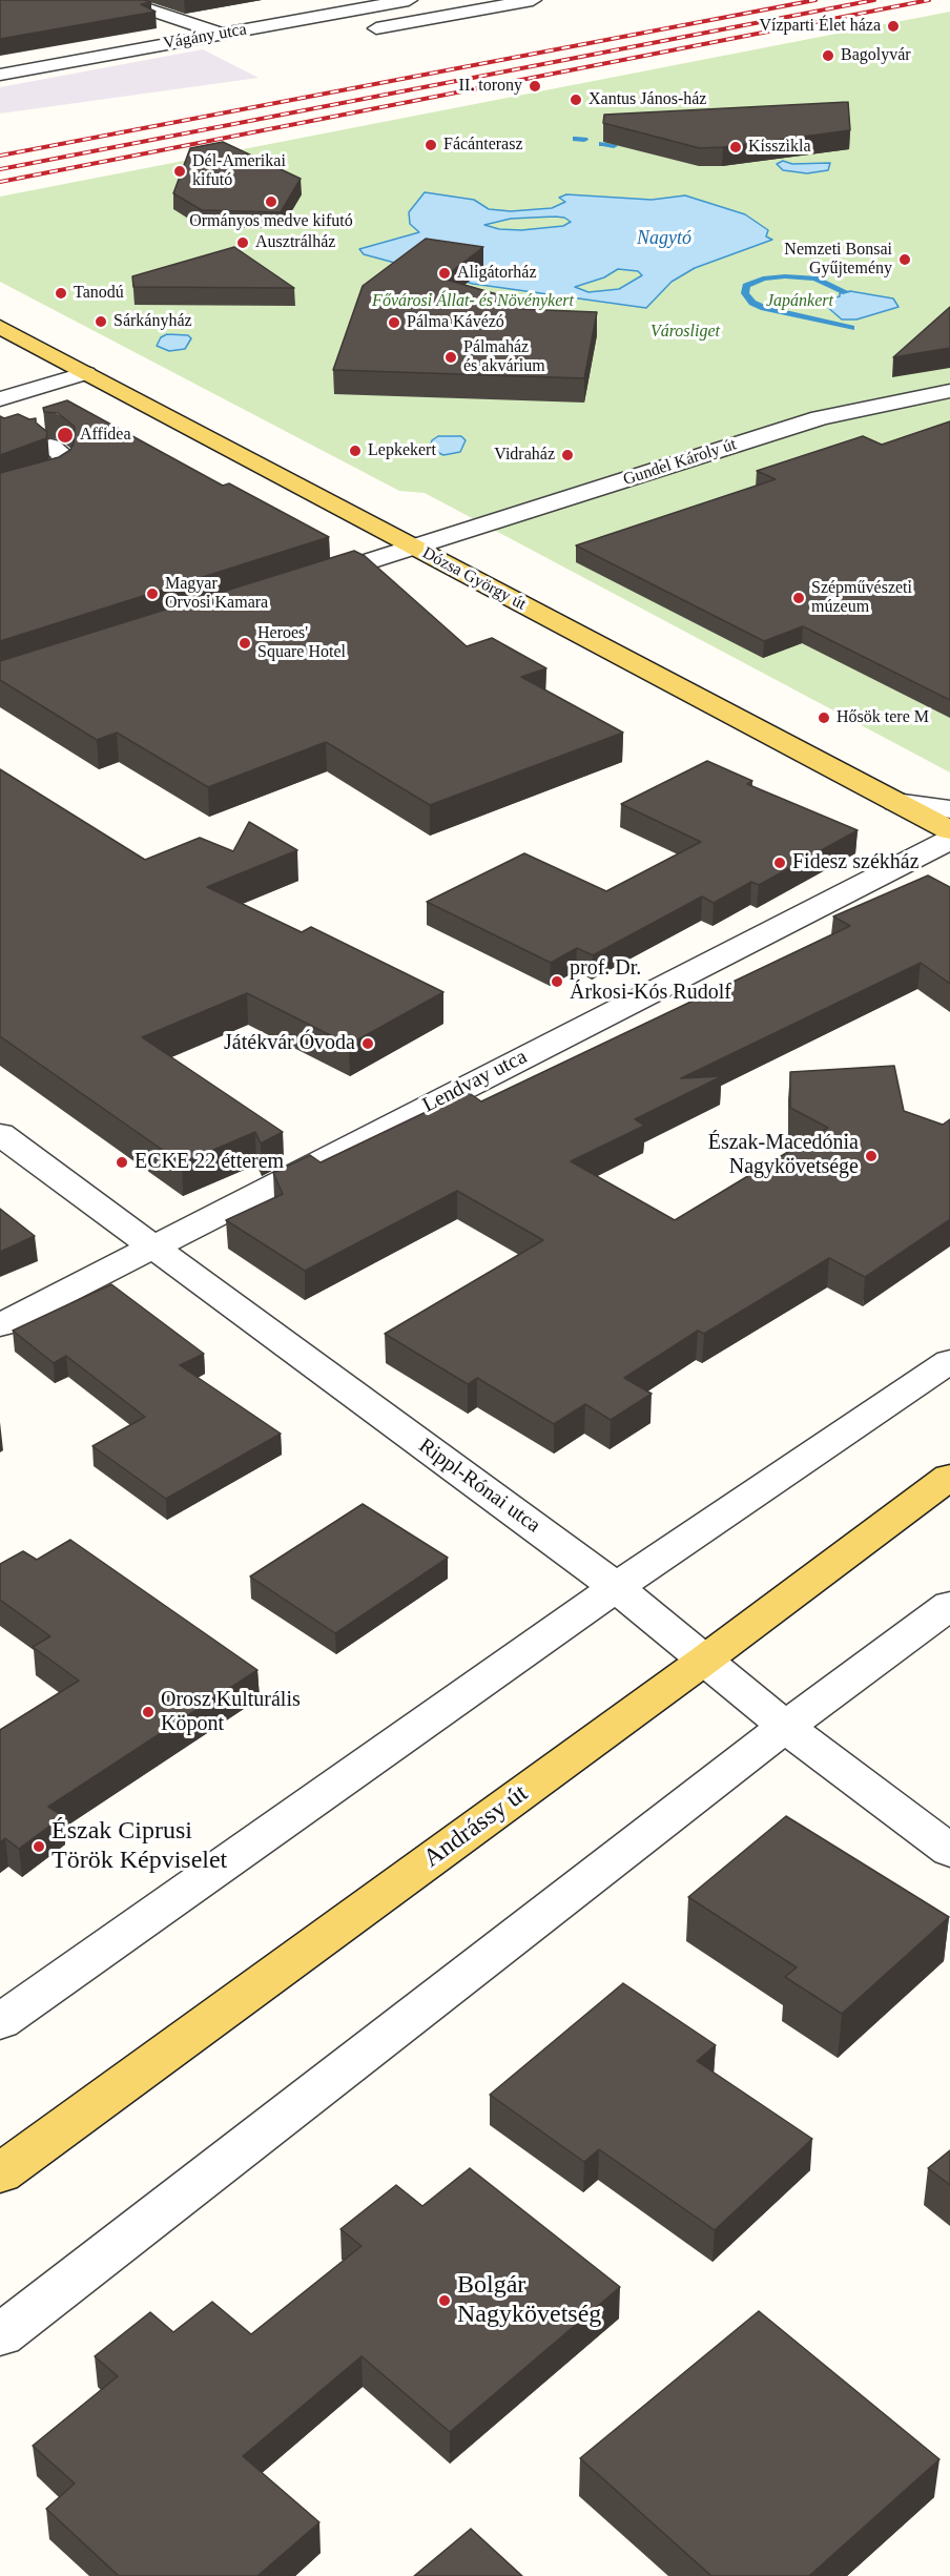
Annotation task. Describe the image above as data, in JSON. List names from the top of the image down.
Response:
{
  "streets": {
    "main road": ["Dózsa György út", "Andrássy út"],
    "street": [
      "Vágány utca",
      "Gundel Károly út",
      "Lendvay utca",
      "Rippl-Rónai utca"
    ]
  },
  "crossings": [
    ["Gundel Károly út", "Dózsa György út"],
    ["Lendvay utca", "Rippl-Rónai utca"],
    ["Rippl-Rónai utca", "Andrássy út"]
  ],
  "water": ["Nagytó"],
  "parks": ["Fővárosi Állat- és Növénykert", "Japánkert", "Városliget"],
  "places": [
    "Vízparti Élet háza",
    "Bagolyvár",
    "II. torony",
    "Xantus János-ház",
    "Fácánterasz",
    "Kisszikla",
    "Dél-Amerikai kifutó",
    "Ormányos medve kifutó",
    "Ausztrálház",
    "Nemzeti Bonsai Gyűjtemény",
    "Aligátorház",
    "Tanodú",
    "Sárkányház",
    "Pálma Kávézó",
    "Pálmaház és akvárium",
    "Affidea",
    "Lepkekert",
    "Vidraház",
    "Magyar Orvosi Kamara",
    "Szépművészeti múzeum",
    "Heroes' Square Hotel",
    "Hősök tere M",
    "Fidesz székház",
    "prof. Dr. Árkosi-Kós Rudolf",
    "Játékvár Óvoda",
    "Észak-Macedónia Nagykövetsége",
    "ECKE 22 étterem",
    "Orosz Kulturális Köpont",
    "Észak Ciprusi Török Képviselet",
    "Bolgár Nagykövetség"
  ]
}
